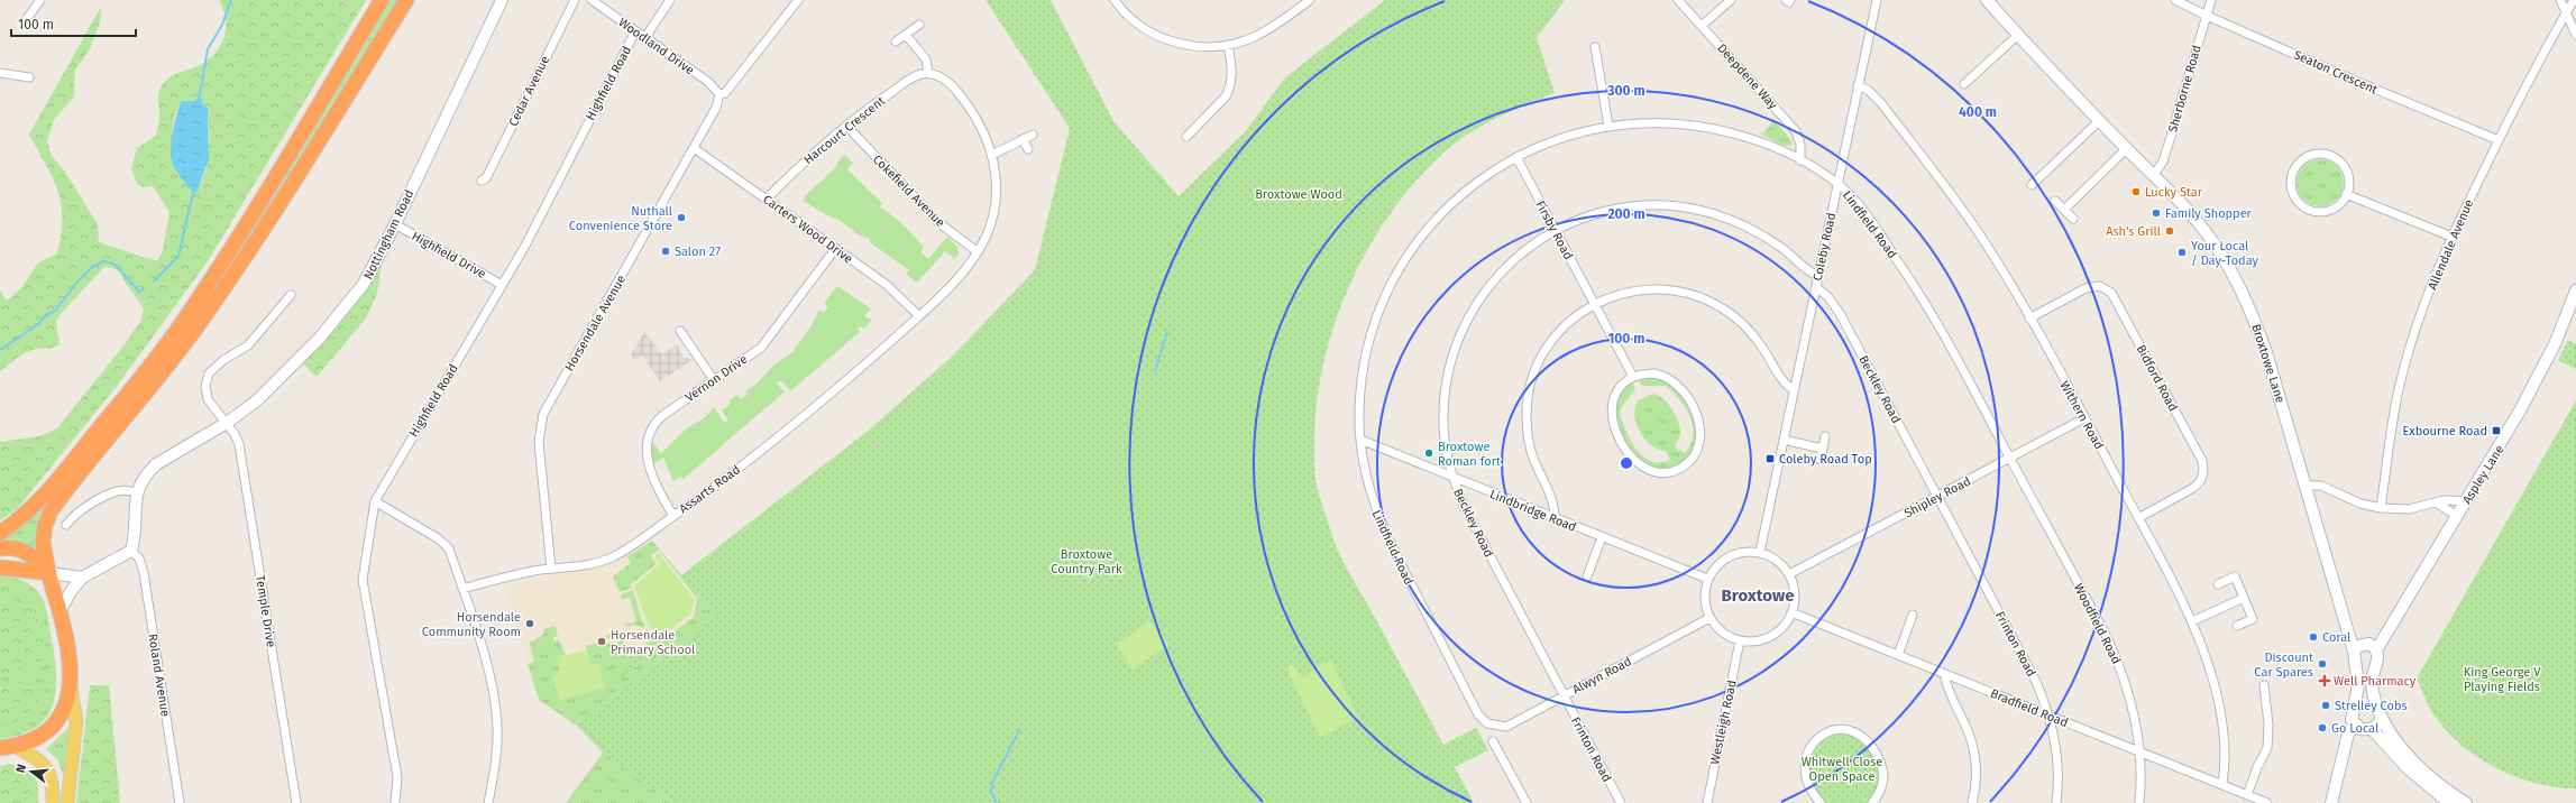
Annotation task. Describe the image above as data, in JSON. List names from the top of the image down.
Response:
{
  "streets": {
    "main road": ["Nottingham Road", "Broxtowe Lane", "Aspley Lane"],
    "street": [
      "Woodland Drive",
      "Seaton Crescent",
      "Deepdene Way",
      "Highfield Road",
      "Sherborne Road",
      "Cedar Avenue",
      "Harcourt Crescent",
      "Cokefield Avenue",
      "Lindfield Road",
      "Carters Wood Drive",
      "Firsby Road",
      "Allendale Avenue",
      "Coleby Road",
      "Highfield Drive",
      "Horsendale Avenue",
      "Vernon Drive",
      "Bidford Road",
      "Beckley Road",
      "Withern Road",
      "Assarts Road",
      "Shipley Road",
      "Lindbridge Road",
      "Temple Drive",
      "Woodfield Road",
      "Frinton Road",
      "Roland Avenue",
      "Alwyn Road",
      "Bradfield Road",
      "Westleigh Road"
    ]
  },
  "crossings": [
    ["Woodland Drive", "Highfield Road"],
    ["Woodland Drive", "Horsendale Avenue"],
    ["Seaton Crescent", "Sherborne Road"],
    ["Seaton Crescent", "Allendale Avenue"],
    ["Deepdene Way", "Lindfield Road"],
    ["Highfield Road", "Highfield Drive"],
    ["Sherborne Road", "Broxtowe Lane"],
    ["Harcourt Crescent", "Cokefield Avenue"],
    ["Harcourt Crescent", "Carters Wood Drive"],
    ["Lindfield Road", "Firsby Road"],
    ["Lindfield Road", "Coleby Road"],
    ["Lindfield Road", "Shipley Road"],
    ["Lindfield Road", "Lindbridge Road"],
    ["Lindfield Road", "Woodfield Road"],
    ["Lindfield Road", "Alwyn Road"],
    ["Carters Wood Drive", "Horsendale Avenue"],
    ["Carters Wood Drive", "Vernon Drive"],
    ["Carters Wood Drive", "Assarts Road"],
    ["Firsby Road", "Beckley Road"],
    ["Nottingham Road", "Highfield Drive"],
    ["Nottingham Road", "Temple Drive"],
    ["Nottingham Road", "Roland Avenue"],
    ["Coleby Road", "Beckley Road"],
    ["Coleby Road", "Withern Road"],
    ["Coleby Road", "Shipley Road"],
    ["Coleby Road", "Lindbridge Road"],
    ["Coleby Road", "Alwyn Road"],
    ["Coleby Road", "Bradfield Road"],
    ["Coleby Road", "Westleigh Road"],
    ["Horsendale Avenue", "Assarts Road"],
    ["Vernon Drive", "Assarts Road"],
    ["Bidford Road", "Withern Road"],
    ["Beckley Road", "Shipley Road"],
    ["Beckley Road", "Lindbridge Road"],
    ["Beckley Road", "Frinton Road"],
    ["Beckley Road", "Alwyn Road"],
    ["Withern Road", "Shipley Road"],
    ["Withern Road", "Bradfield Road"],
    ["Shipley Road", "Lindbridge Road"],
    ["Shipley Road", "Woodfield Road"],
    ["Shipley Road", "Frinton Road"],
    ["Shipley Road", "Alwyn Road"],
    ["Shipley Road", "Bradfield Road"],
    ["Shipley Road", "Westleigh Road"],
    ["Lindbridge Road", "Alwyn Road"],
    ["Lindbridge Road", "Bradfield Road"],
    ["Lindbridge Road", "Westleigh Road"],
    ["Woodfield Road", "Bradfield Road"],
    ["Frinton Road", "Alwyn Road"],
    ["Frinton Road", "Bradfield Road"],
    ["Alwyn Road", "Bradfield Road"],
    ["Alwyn Road", "Westleigh Road"],
    ["Bradfield Road", "Westleigh Road"]
  ],
  "districts": ["Broxtowe"],
  "parks": [
    "Broxtowe Wood",
    "Broxtowe Country Park",
    "King George V Playing Fields",
    "Whitwell Close Open Space"
  ],
  "places": {
    "other": [
      "Lucky Star",
      "Family Shopper",
      "Nuthall Convenience Store",
      "Ash's Grill",
      "Salon 27",
      "Your Local / Day-Today",
      "Broxtowe Roman fort",
      "Horsendale Community Room",
      "Coral",
      "Horsendale Primary School",
      "Discount Car Spares",
      "Strelley Cobs",
      "Go Local"
    ],
    "transit": ["Exbourne Road", "Coleby Road Top"],
    "health": ["Well Pharmacy"]
  },
  "scale_bar": "100 m",
  "north": "left",
  "rings": [
    "300 m",
    "400 m",
    "200 m",
    "100 m"
  ]
}
